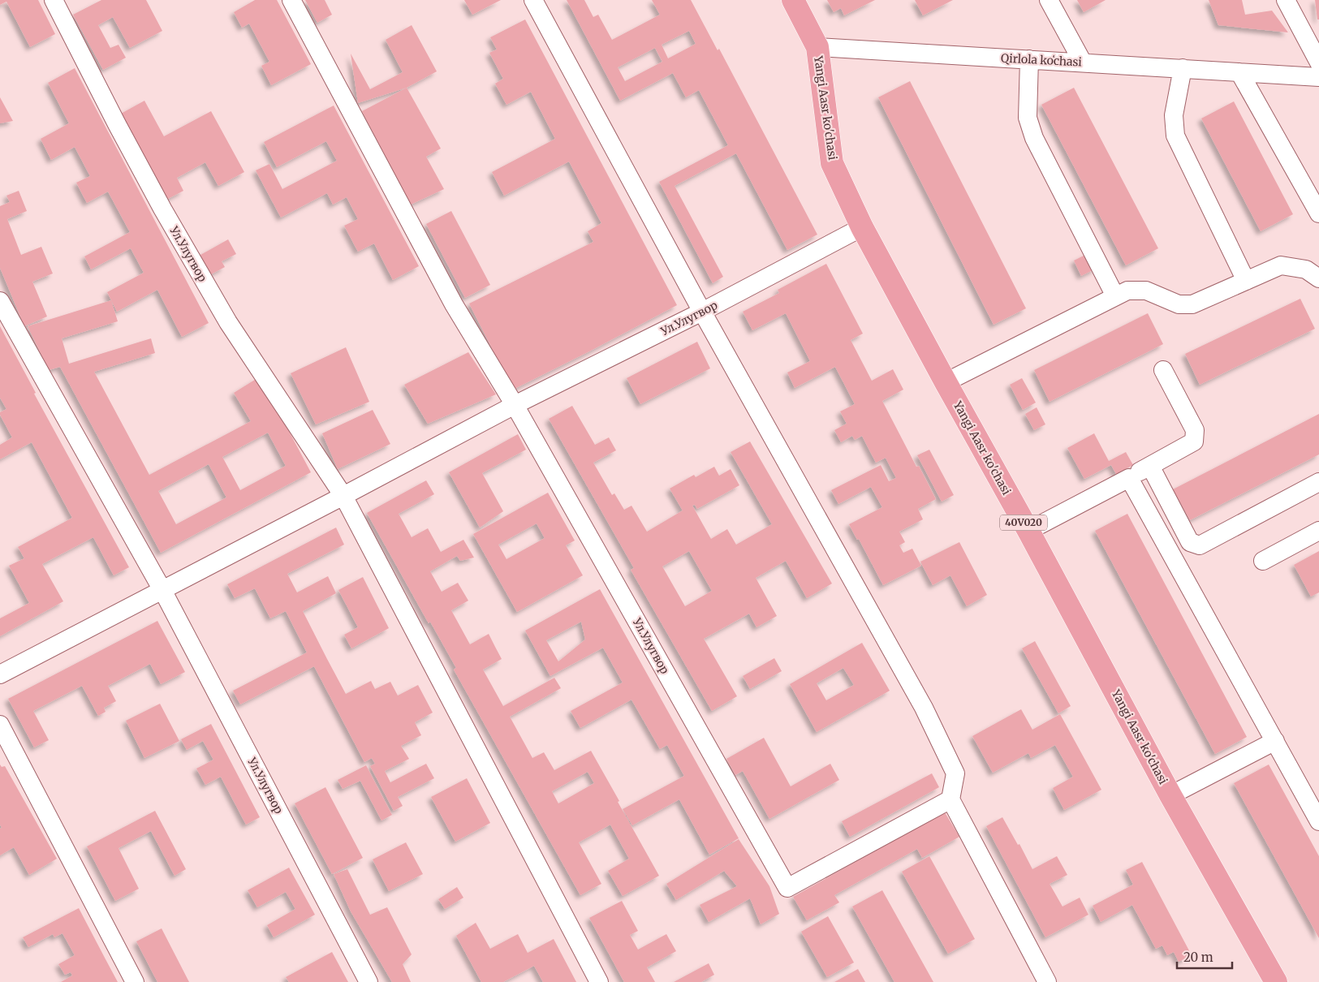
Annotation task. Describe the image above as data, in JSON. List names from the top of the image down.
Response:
{
  "streets": {
    "main road": ["Yangi Aasr ko'chasi", "40V020"],
    "street": ["Qirlola koʻchasi", "Ул.Улугвор"]
  },
  "crossings": [
    ["Qirlola koʻchasi", "Yangi Aasr ko'chasi"],
    ["Qirlola koʻchasi", "40V020"],
    ["Yangi Aasr ko'chasi", "Ул.Улугвор"],
    ["Yangi Aasr ko'chasi", "40V020"]
  ],
  "scale_bar": "20 m"
}
